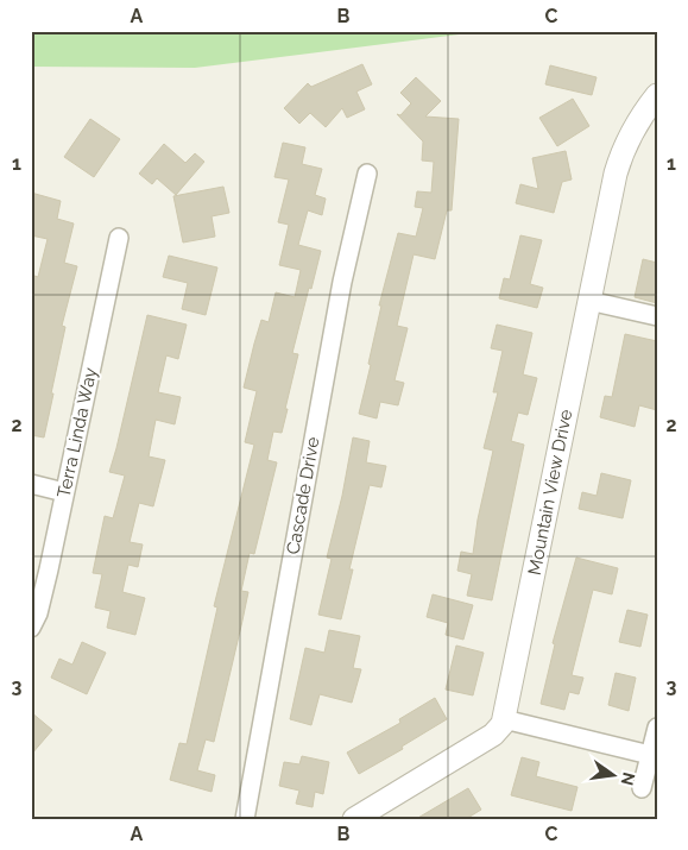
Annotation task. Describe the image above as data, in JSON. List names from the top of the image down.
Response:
{
  "streets": {
    "street": ["Terra Linda Way", "Mountain View Drive", "Cascade Drive"]
  },
  "north": "right",
  "grid": {
    "columns": ["A", "B", "C"],
    "rows": ["1", "2", "3"]
  }
}
